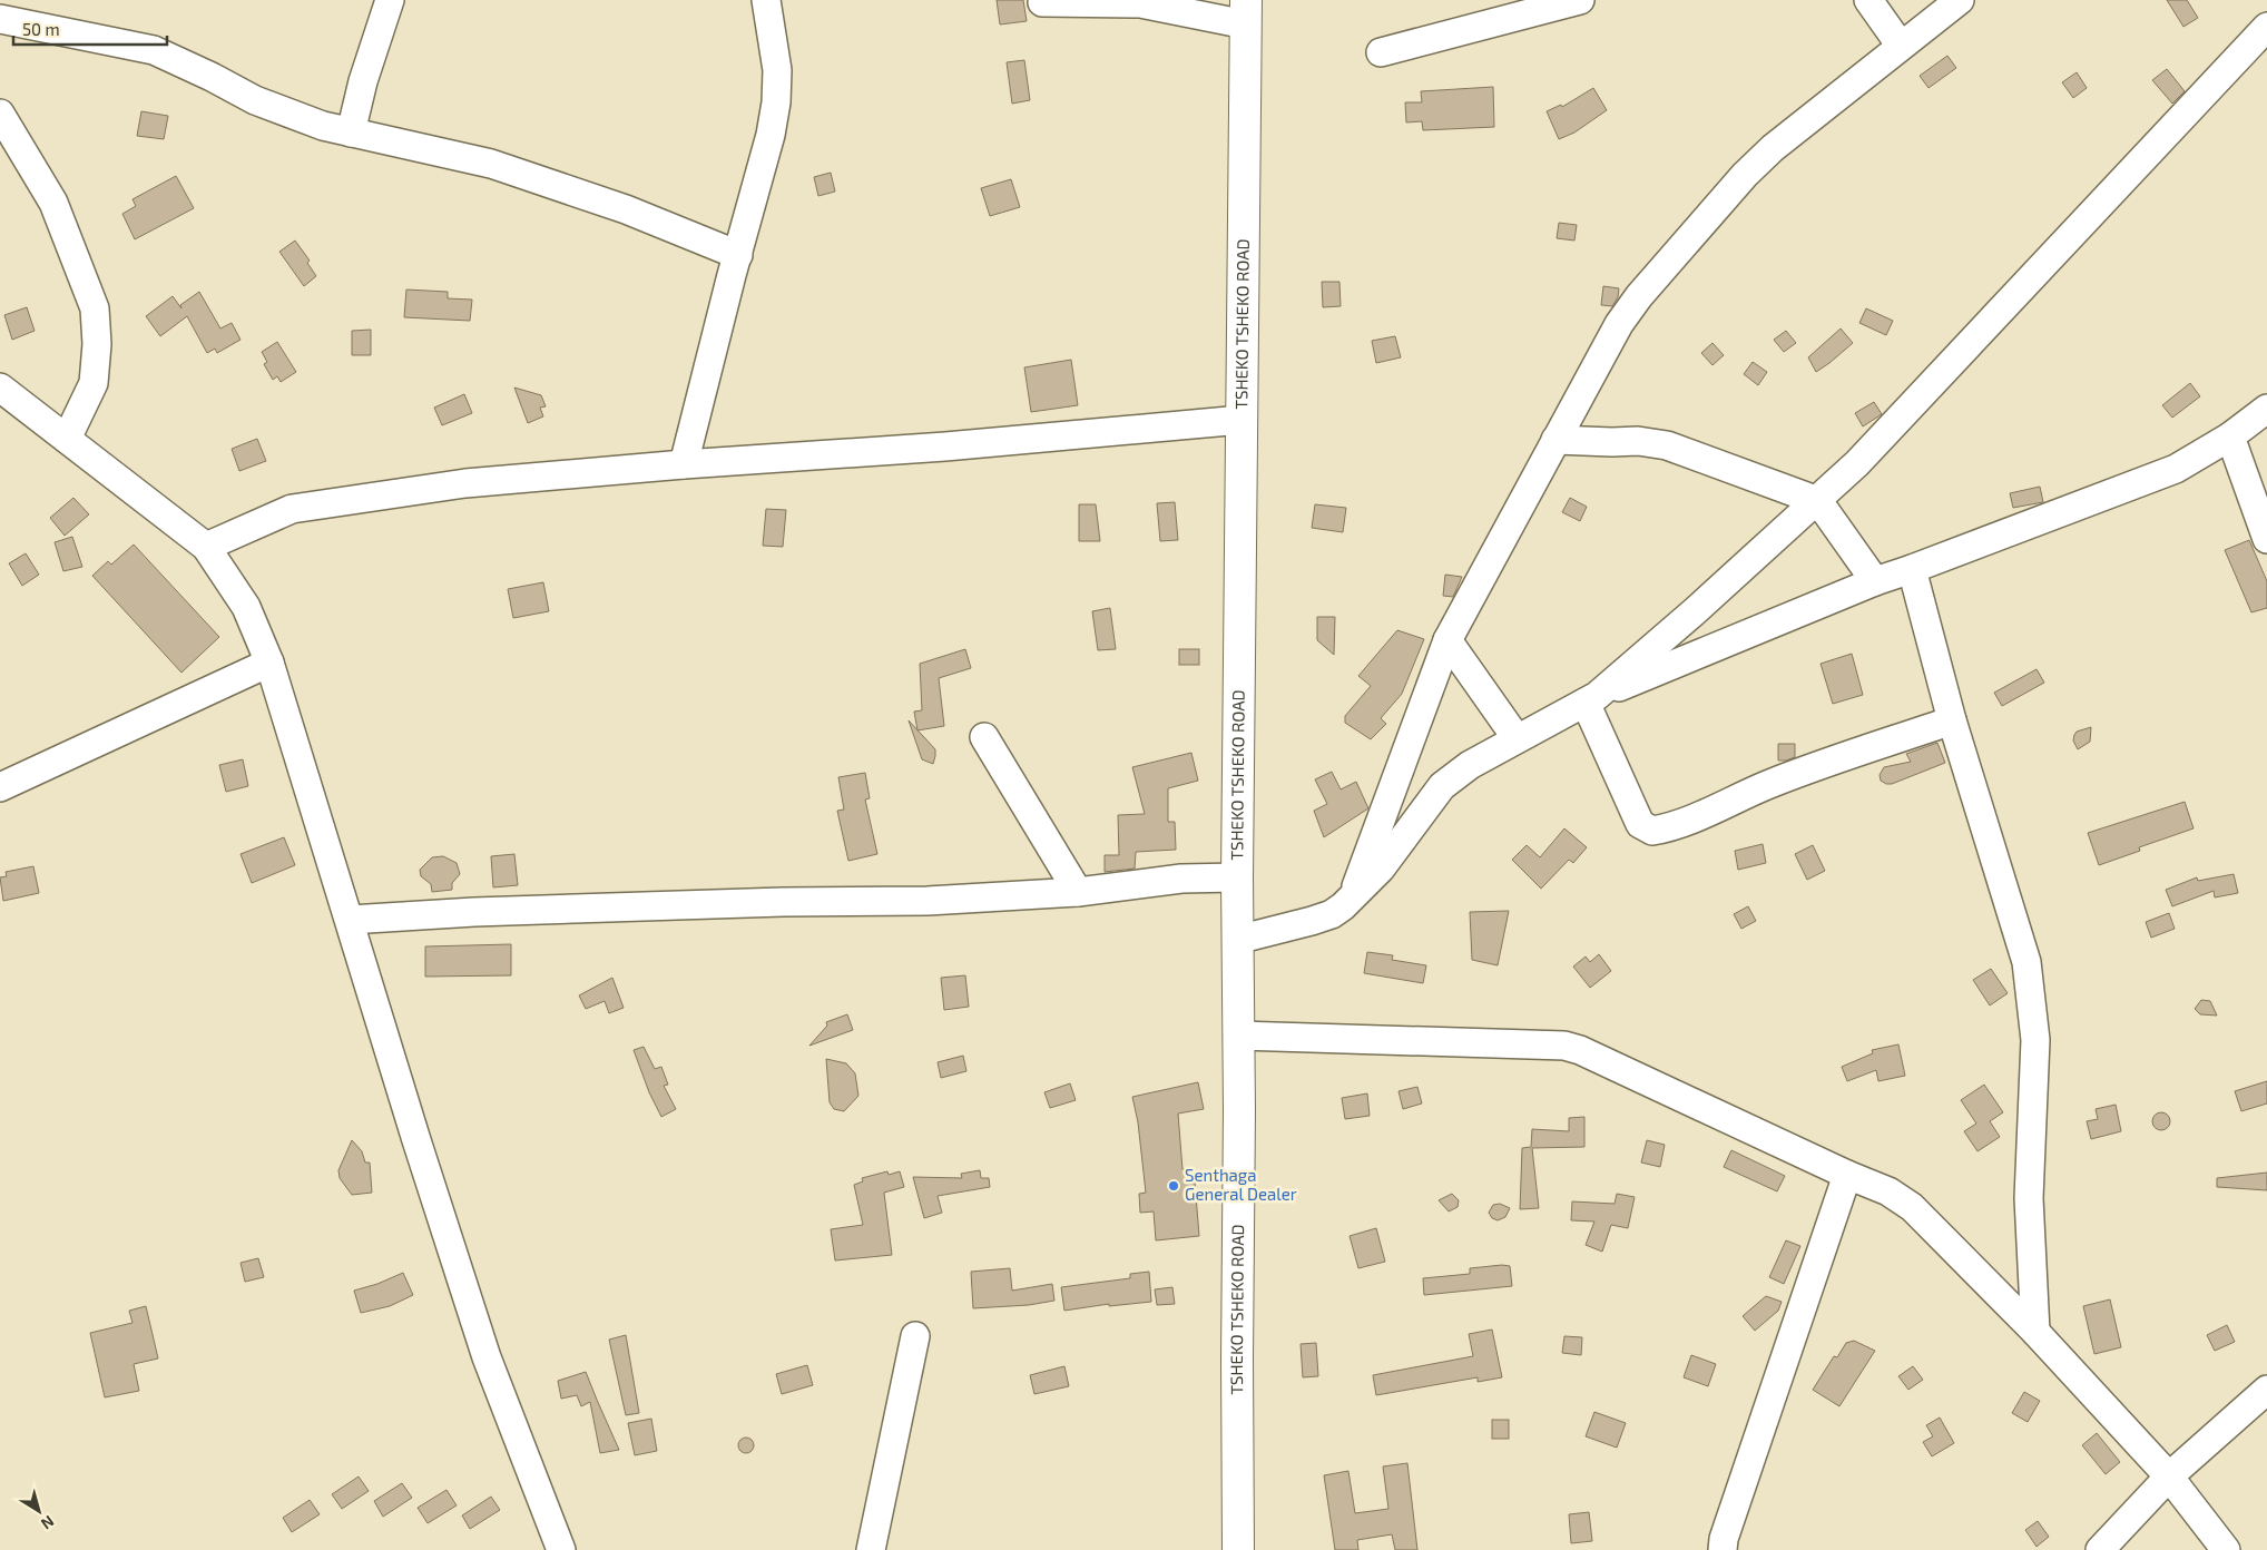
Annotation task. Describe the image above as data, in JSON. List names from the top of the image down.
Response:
{
  "streets": {
    "highway": ["TSHEKO TSHEKO ROAD"]
  },
  "places": ["Senthaga General Dealer"],
  "scale_bar": "50 m",
  "north": "bottom right"
}
